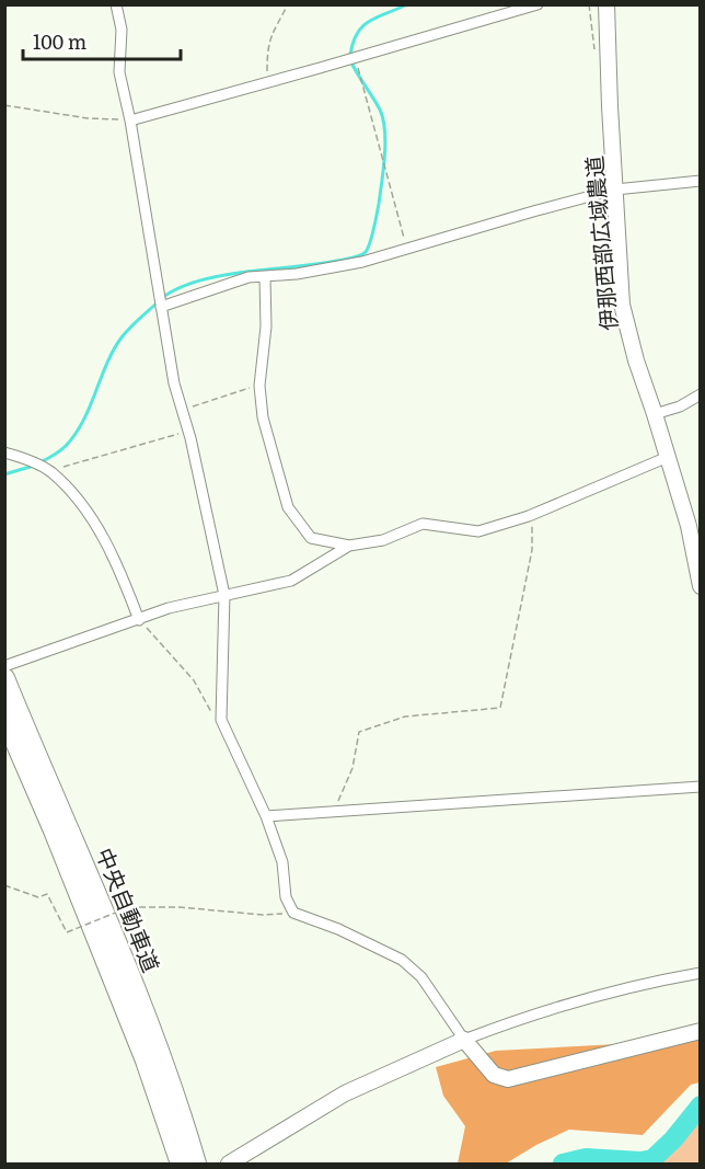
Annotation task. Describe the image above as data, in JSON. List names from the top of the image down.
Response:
{
  "streets": {
    "highway": ["中央自動車道"],
    "street": ["伊那西部広域農道"]
  },
  "scale_bar": "100 m"
}
